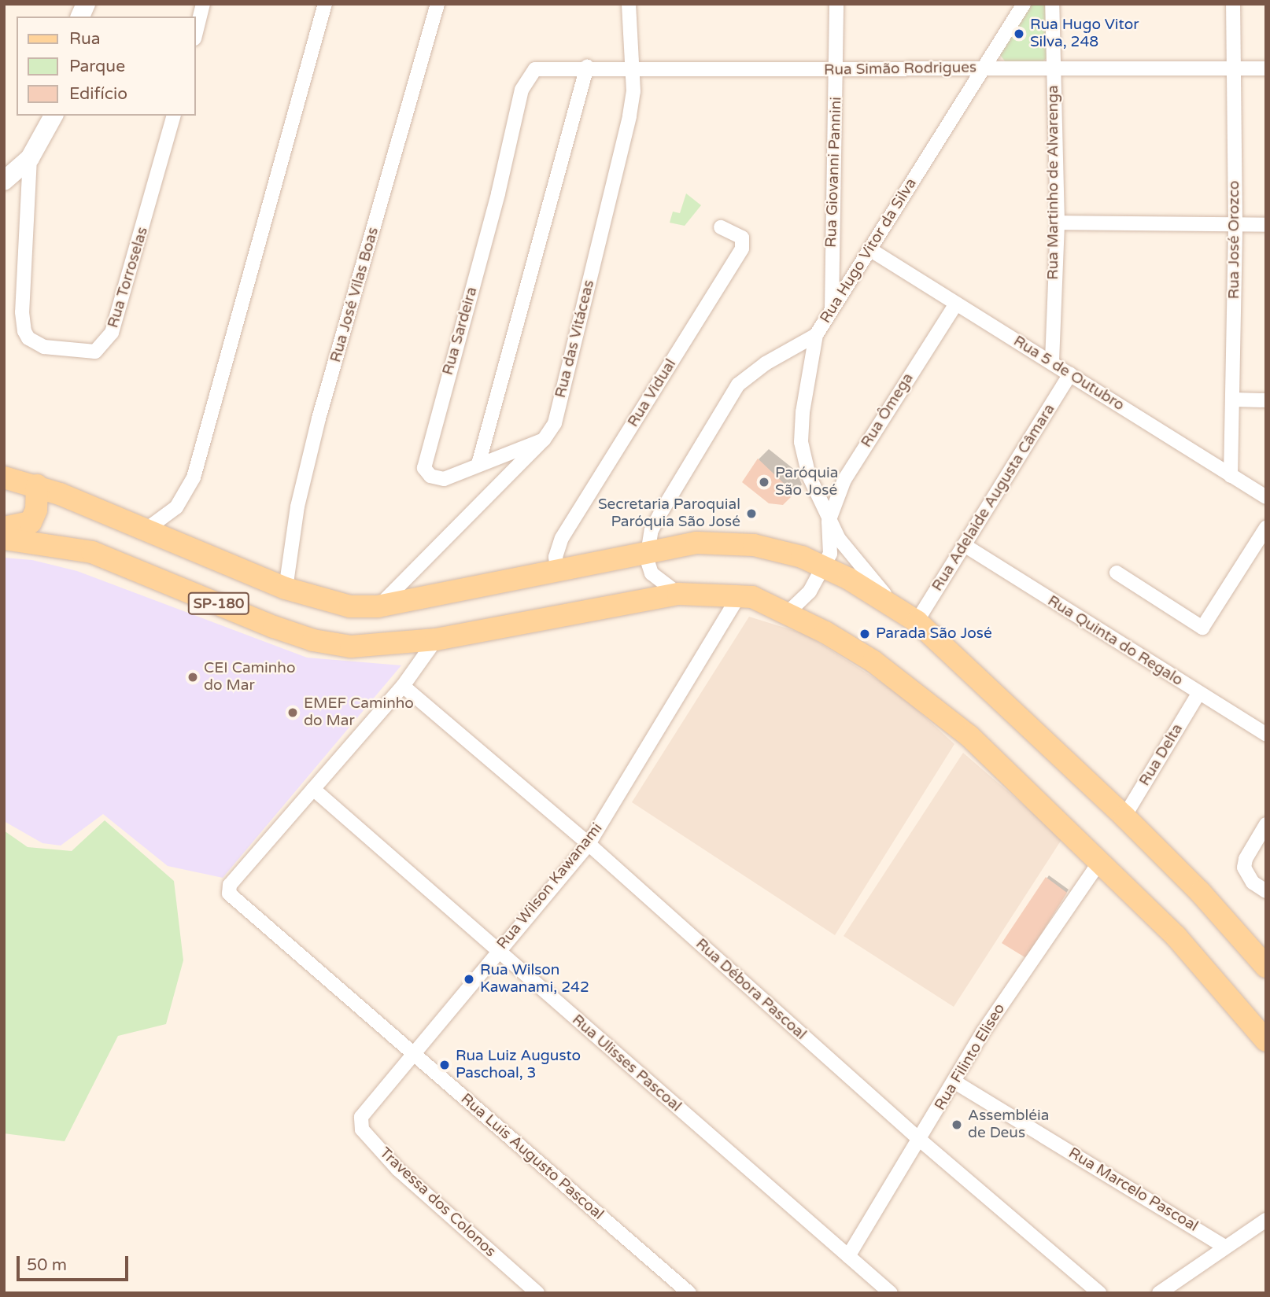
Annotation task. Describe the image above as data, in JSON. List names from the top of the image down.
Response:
{
  "streets": {
    "main road": ["SP-180"],
    "street": [
      "Rua Simão Rodrigues",
      "Rua Giovanni Pannini",
      "Rua Martinho de Alvarenga",
      "Rua José Orozco",
      "Rua Hugo Vitor da Silva",
      "Rua Torroselas",
      "Rua José Vilas Boas",
      "Rua Sardeira",
      "Rua das Vitáceas",
      "Rua 5 de Outubro",
      "Rua Vidual",
      "Rua Ômega",
      "Rua Adelaide Augusta Câmara",
      "Rua Quinta do Regalo",
      "Rua Delta",
      "Rua Wilson Kawanami",
      "Rua Débora Pascoal",
      "Rua Filinto Eliseo",
      "Rua Ulisses Pascoal",
      "Rua Luis Augusto Pascoal",
      "Rua Marcelo Pascoal",
      "Travessa dos Colonos"
    ]
  },
  "crossings": [
    ["Rua Simão Rodrigues", "Rua Giovanni Pannini"],
    ["Rua Simão Rodrigues", "Rua Martinho de Alvarenga"],
    ["Rua Simão Rodrigues", "Rua José Orozco"],
    ["Rua Simão Rodrigues", "Rua Hugo Vitor da Silva"],
    ["Rua Simão Rodrigues", "Rua Sardeira"],
    ["Rua Simão Rodrigues", "Rua das Vitáceas"],
    ["Rua Giovanni Pannini", "Rua Hugo Vitor da Silva"],
    ["Rua Martinho de Alvarenga", "Rua 5 de Outubro"],
    ["Rua José Orozco", "Rua 5 de Outubro"],
    ["Rua Hugo Vitor da Silva", "Rua 5 de Outubro"],
    ["Rua Hugo Vitor da Silva", "Rua Ômega"],
    ["Rua Sardeira", "Rua das Vitáceas"],
    ["Rua 5 de Outubro", "Rua Ômega"],
    ["Rua 5 de Outubro", "Rua Adelaide Augusta Câmara"],
    ["Rua Adelaide Augusta Câmara", "Rua Quinta do Regalo"],
    ["Rua Quinta do Regalo", "Rua Delta"],
    ["Rua Wilson Kawanami", "Rua Débora Pascoal"],
    ["Rua Wilson Kawanami", "Rua Ulisses Pascoal"],
    ["Rua Wilson Kawanami", "Rua Luis Augusto Pascoal"],
    ["Rua Wilson Kawanami", "Travessa dos Colonos"],
    ["Rua Débora Pascoal", "Rua Filinto Eliseo"],
    ["Rua Filinto Eliseo", "Rua Ulisses Pascoal"],
    ["Rua Filinto Eliseo", "Rua Marcelo Pascoal"],
    ["Rua Ulisses Pascoal", "Rua Luis Augusto Pascoal"],
    ["Rua Luis Augusto Pascoal", "Travessa dos Colonos"]
  ],
  "places": [
    "Rua Hugo Vitor Silva, 248",
    "Paróquia São José",
    "Secretaria Paroquial Paróquia São José",
    "Parada São José",
    "CEI Caminho do Mar",
    "EMEF Caminho do Mar",
    "Rua Wilson Kawanami, 242",
    "Rua Luiz Augusto Paschoal, 3",
    "Assembléia de Deus"
  ],
  "legend": ["Rua", "Parque", "Edifício"],
  "scale_bar": "50 m"
}
